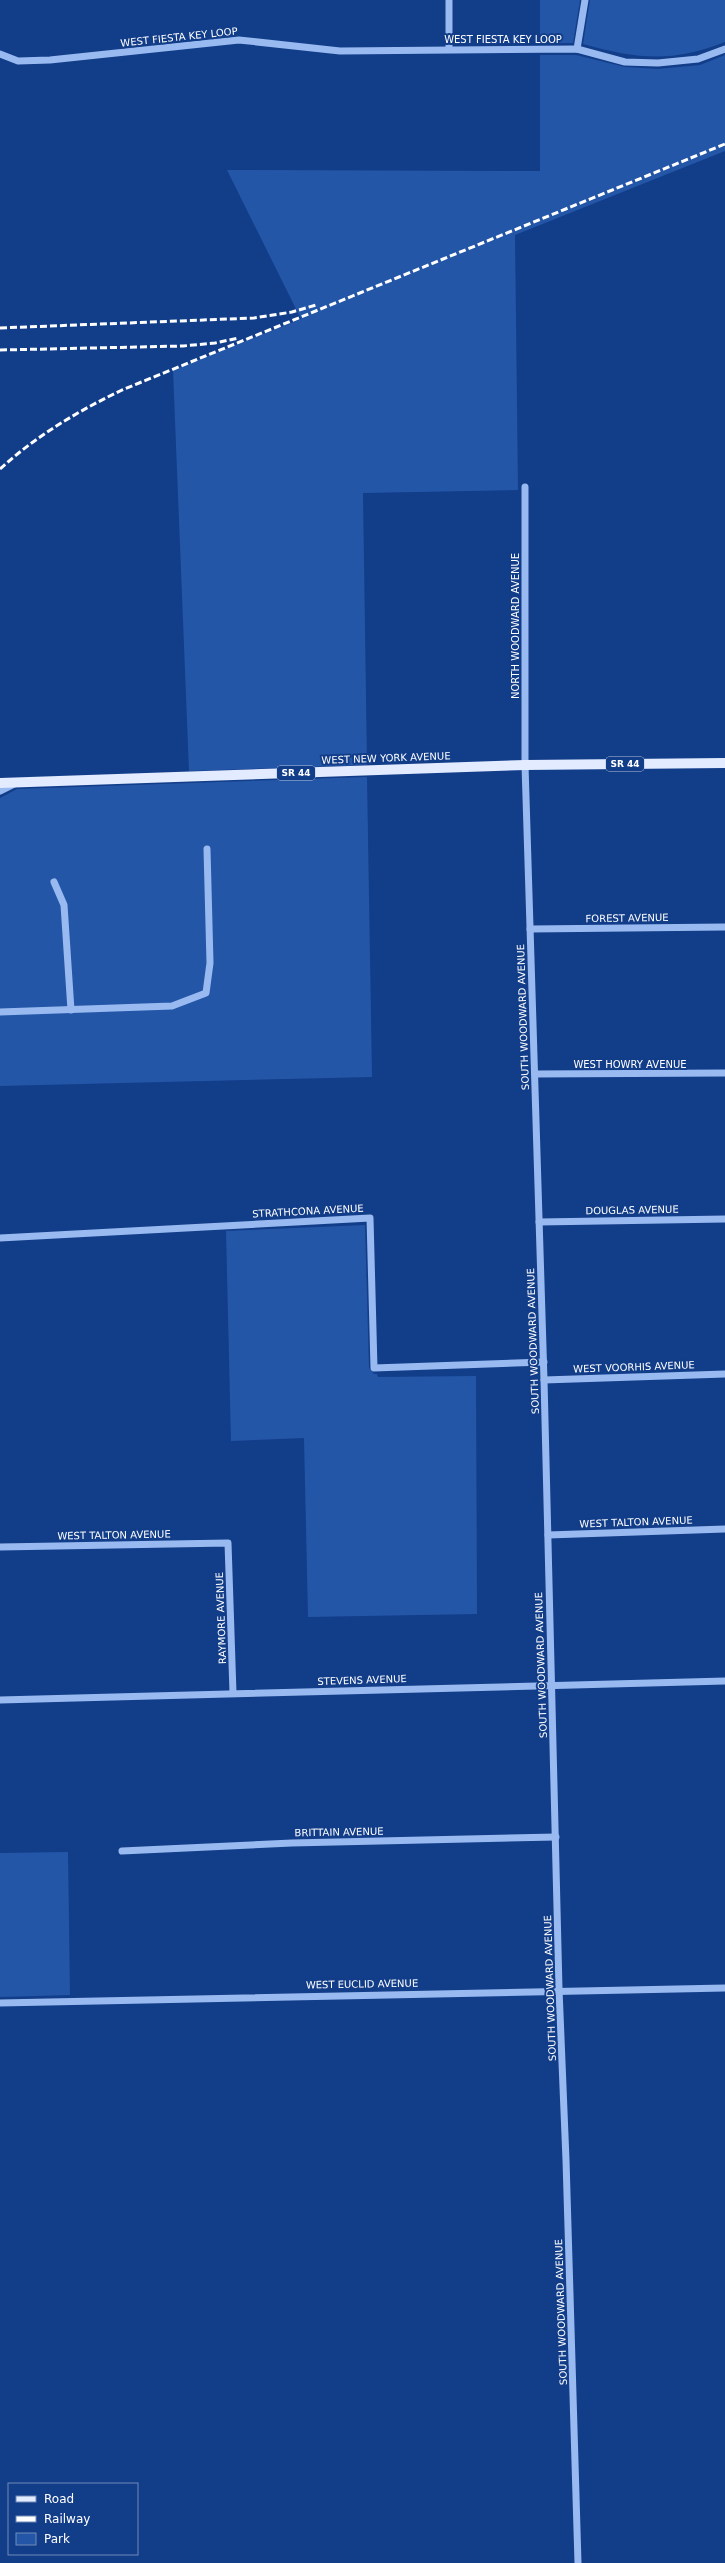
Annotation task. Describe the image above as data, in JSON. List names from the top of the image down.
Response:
{
  "streets": {
    "main road": ["WEST NEW YORK AVENUE", "SR 44"],
    "street": [
      "WEST FIESTA KEY LOOP",
      "NORTH WOODWARD AVENUE",
      "FOREST AVENUE",
      "SOUTH WOODWARD AVENUE",
      "WEST HOWRY AVENUE",
      "DOUGLAS AVENUE",
      "STRATHCONA AVENUE",
      "WEST VOORHIS AVENUE",
      "WEST TALTON AVENUE",
      "RAYMORE AVENUE",
      "STEVENS AVENUE",
      "BRITTAIN AVENUE",
      "WEST EUCLID AVENUE"
    ]
  },
  "crossings": [
    ["NORTH WOODWARD AVENUE", "WEST NEW YORK AVENUE"],
    ["NORTH WOODWARD AVENUE", "SOUTH WOODWARD AVENUE"],
    ["WEST NEW YORK AVENUE", "SOUTH WOODWARD AVENUE"],
    ["FOREST AVENUE", "SOUTH WOODWARD AVENUE"],
    ["SOUTH WOODWARD AVENUE", "WEST HOWRY AVENUE"],
    ["SOUTH WOODWARD AVENUE", "DOUGLAS AVENUE"],
    ["SOUTH WOODWARD AVENUE", "STRATHCONA AVENUE"],
    ["SOUTH WOODWARD AVENUE", "WEST VOORHIS AVENUE"],
    ["SOUTH WOODWARD AVENUE", "WEST TALTON AVENUE"],
    ["SOUTH WOODWARD AVENUE", "STEVENS AVENUE"],
    ["SOUTH WOODWARD AVENUE", "BRITTAIN AVENUE"],
    ["SOUTH WOODWARD AVENUE", "WEST EUCLID AVENUE"],
    ["WEST TALTON AVENUE", "RAYMORE AVENUE"],
    ["RAYMORE AVENUE", "STEVENS AVENUE"]
  ],
  "legend": ["Road", "Railway", "Park"]
}
